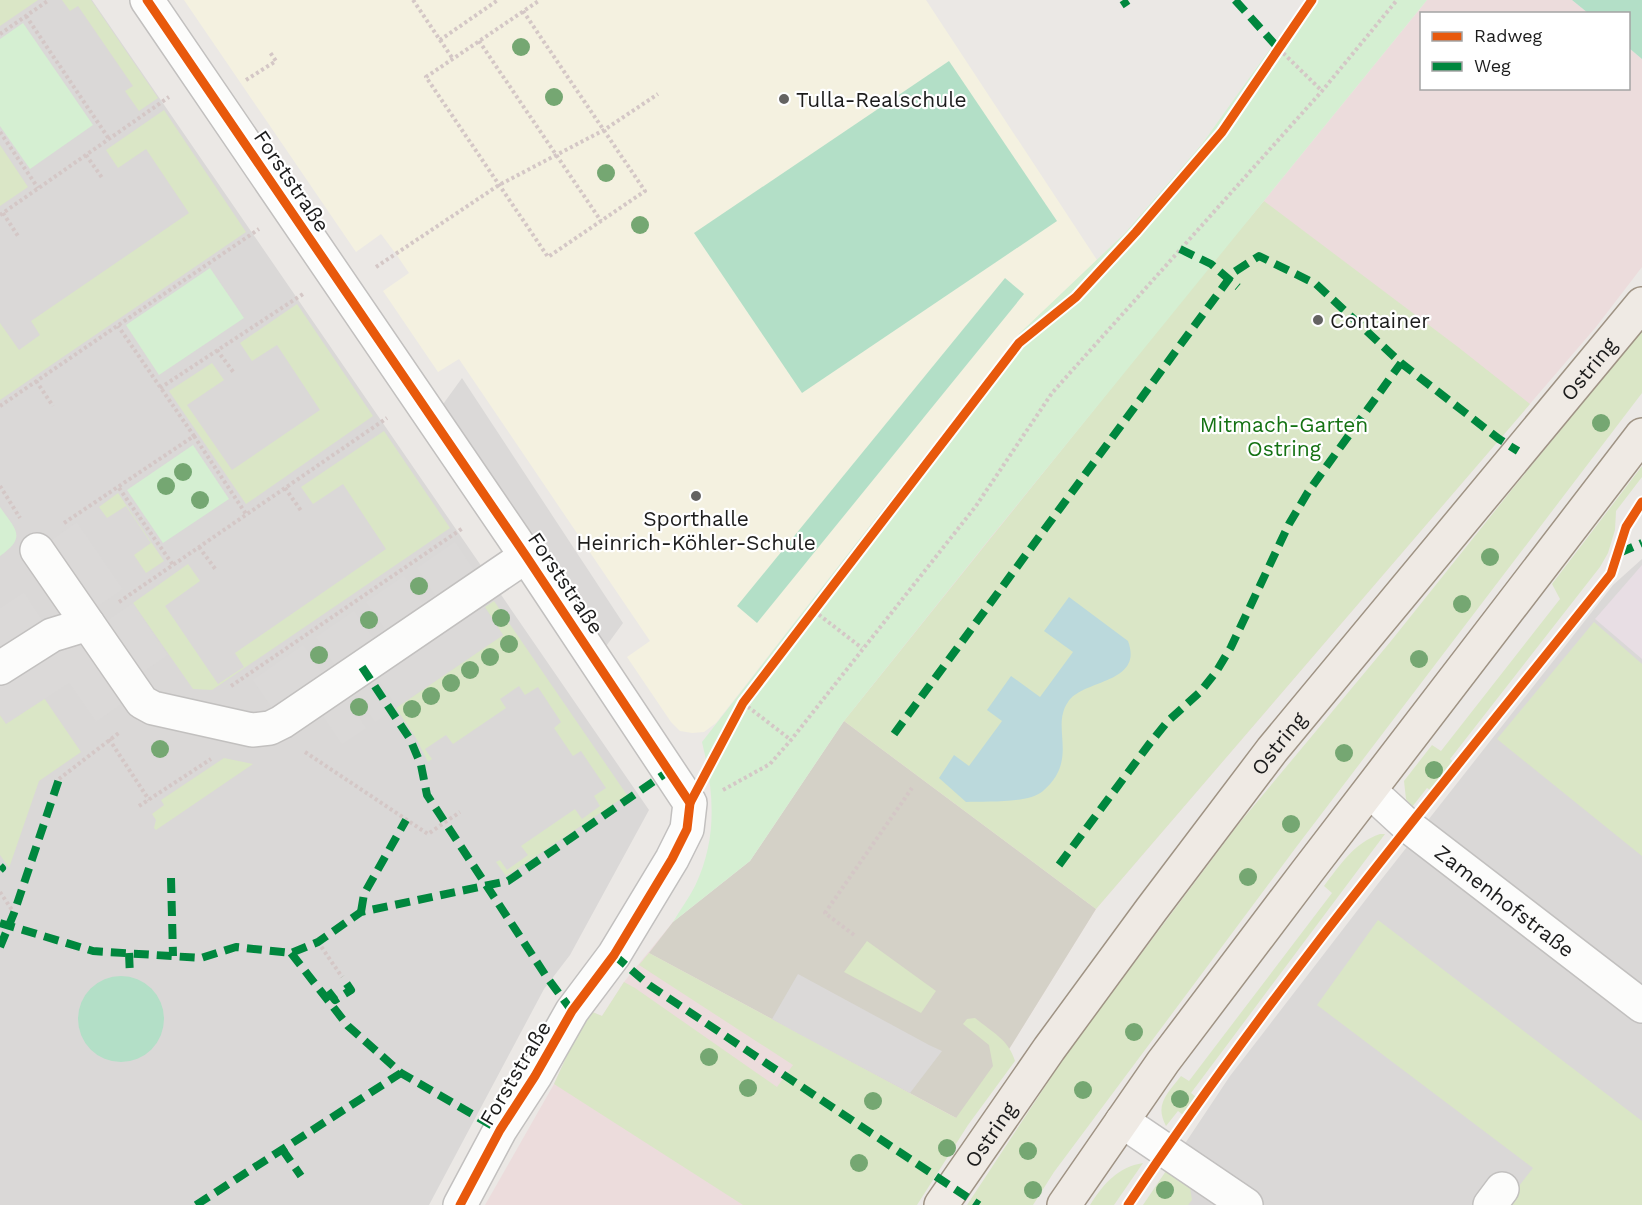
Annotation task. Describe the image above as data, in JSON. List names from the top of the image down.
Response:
{
  "streets": {
    "main road": ["Ostring"],
    "street": ["Forststraße", "Zamenhofstraße"]
  },
  "parks": ["Mitmach-Garten Ostring"],
  "places": ["Tulla-Realschule", "Container", "Sporthalle Heinrich-Köhler-Schule"],
  "legend": ["Radweg", "Weg"]
}
